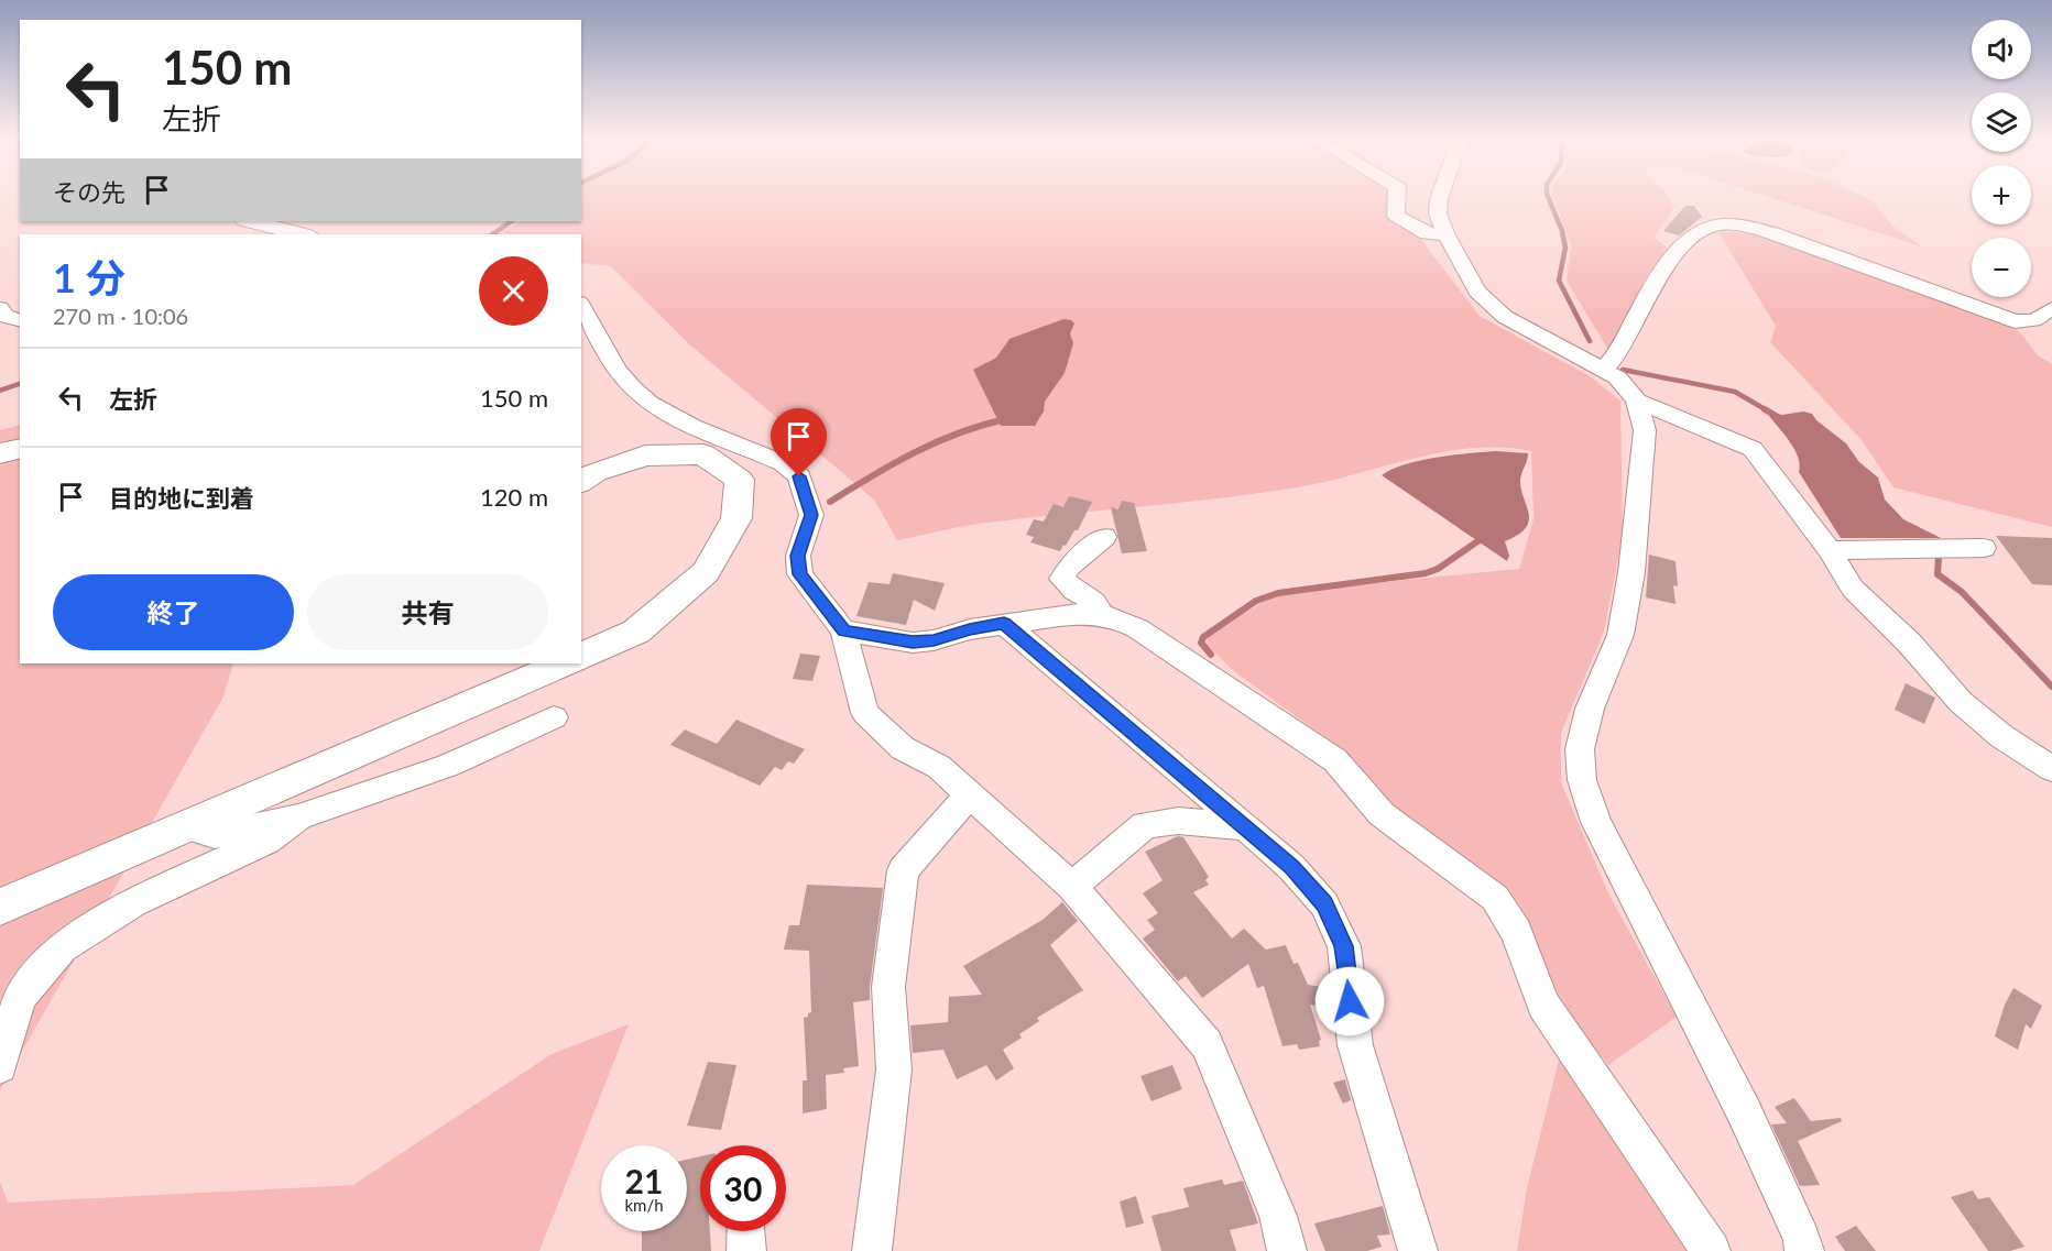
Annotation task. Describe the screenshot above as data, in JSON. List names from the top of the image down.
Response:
{
  "page": {
    "map_buttons": ["+", "−"],
    "turn": ["150 m", "左折"],
    "then": "その先",
    "heading": ["1 分", "270 m · 10:06"],
    "list": [
      {
        "name": "左折",
        "value": "150 m"
      },
      {
        "name": "目的地に到着",
        "value": "120 m"
      }
    ],
    "buttons": ["終了", "共有"],
    "speed": "21 km/h",
    "limit": "30"
  }
}
